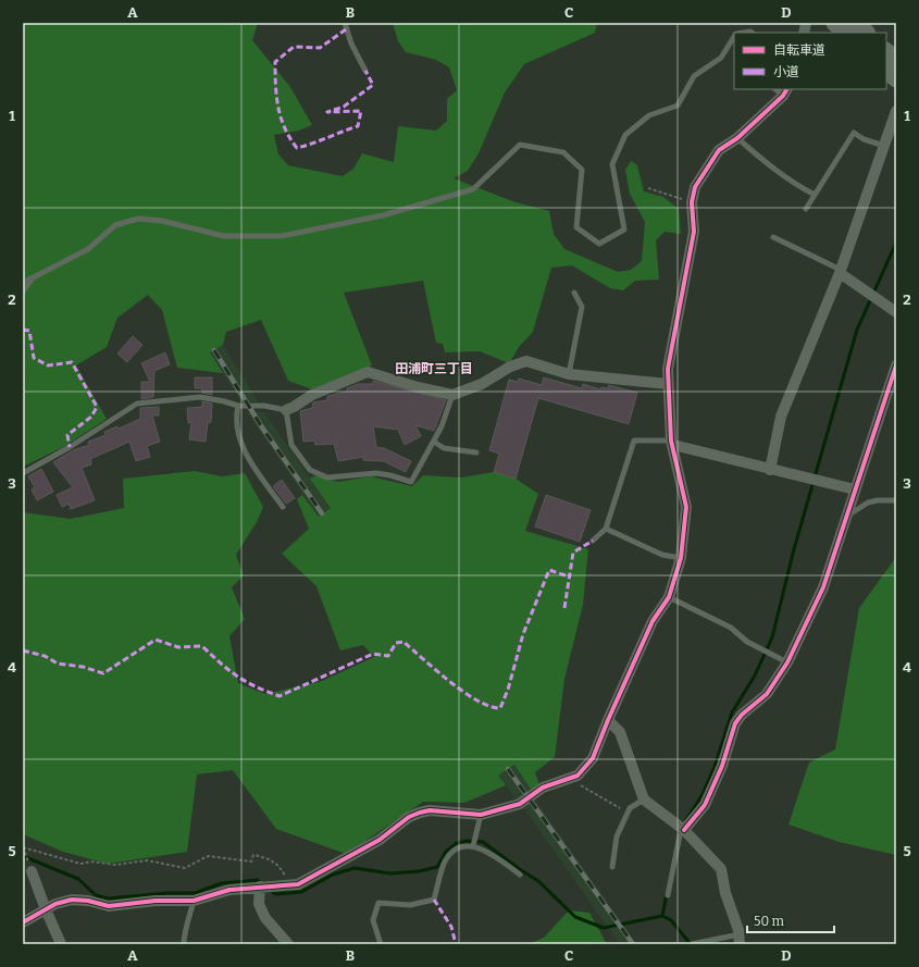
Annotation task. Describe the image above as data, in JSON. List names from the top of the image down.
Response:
{
  "districts": ["田浦町三丁目"],
  "legend": ["自転車道", "小道"],
  "scale_bar": "50 m",
  "grid": {
    "columns": [
      "A",
      "B",
      "C",
      "D"
    ],
    "rows": [
      "1",
      "2",
      "3",
      "4",
      "5"
    ]
  }
}
